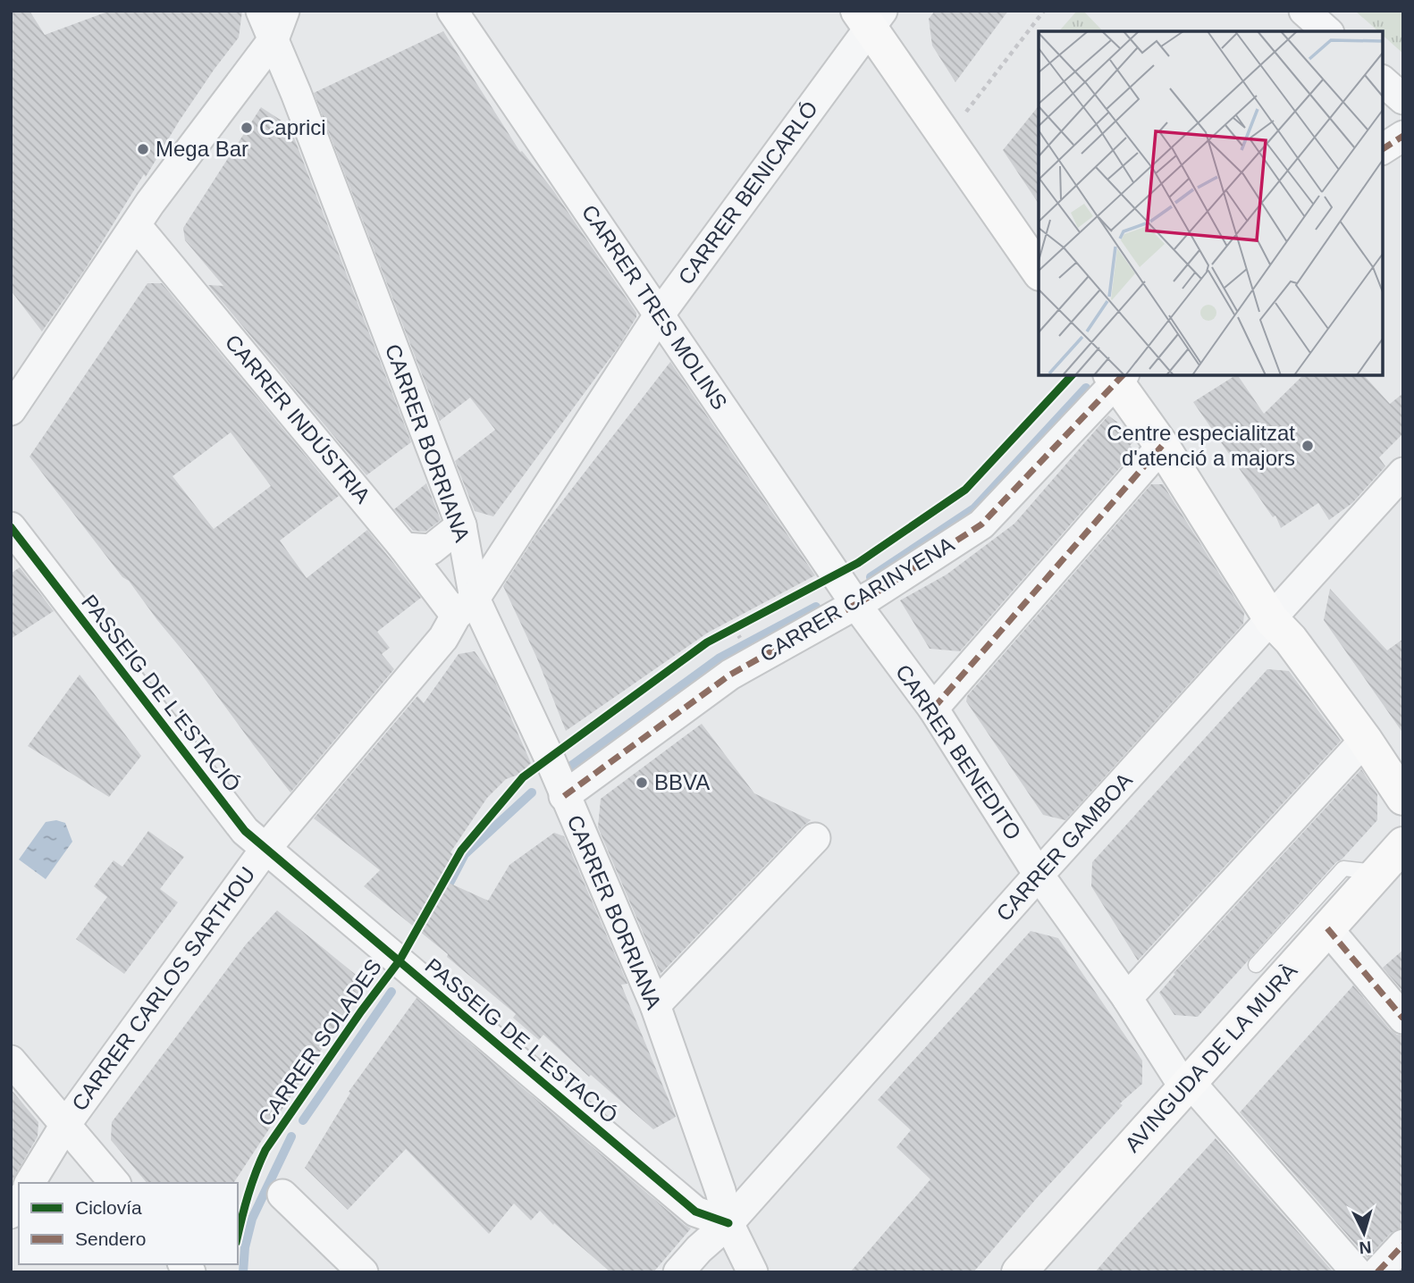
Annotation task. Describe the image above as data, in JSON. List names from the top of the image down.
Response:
{
  "streets": {
    "street": [
      "CARRER BENICARLÓ",
      "CARRER TRES MOLINS",
      "CARRER INDÚSTRIA",
      "CARRER BORRIANA",
      "CARRER CARINYENA",
      "PASSEIG DE L'ESTACIÓ",
      "CARRER BENEDITO",
      "CARRER GAMBOA",
      "CARRER CARLOS SARTHOU",
      "AVINGUDA DE LA MURÀ"
    ],
    "cycle path": ["CARRER SOLADES"]
  },
  "crossings": [
    ["CARRER BENICARLÓ", "CARRER TRES MOLINS"],
    ["CARRER BENICARLÓ", "CARRER INDÚSTRIA"],
    ["CARRER BENICARLÓ", "CARRER BORRIANA"],
    ["CARRER BENICARLÓ", "CARRER CARLOS SARTHOU"],
    ["CARRER TRES MOLINS", "CARRER CARINYENA"],
    ["CARRER TRES MOLINS", "CARRER BENEDITO"],
    ["CARRER INDÚSTRIA", "CARRER BORRIANA"],
    ["CARRER INDÚSTRIA", "CARRER CARLOS SARTHOU"],
    ["CARRER BORRIANA", "CARRER CARINYENA"],
    ["CARRER BORRIANA", "PASSEIG DE L'ESTACIÓ"],
    ["CARRER BORRIANA", "CARRER GAMBOA"],
    ["CARRER BORRIANA", "CARRER CARLOS SARTHOU"],
    ["CARRER CARINYENA", "CARRER BENEDITO"],
    ["PASSEIG DE L'ESTACIÓ", "CARRER GAMBOA"],
    ["PASSEIG DE L'ESTACIÓ", "CARRER CARLOS SARTHOU"],
    ["CARRER BENEDITO", "CARRER GAMBOA"],
    ["CARRER BENEDITO", "AVINGUDA DE LA MURÀ"]
  ],
  "places": [
    "Caprici",
    "Mega Bar",
    "Centre especialitzat d'atenció a majors",
    "BBVA"
  ],
  "legend": ["Ciclovía", "Sendero"],
  "north": "bottom"
}
